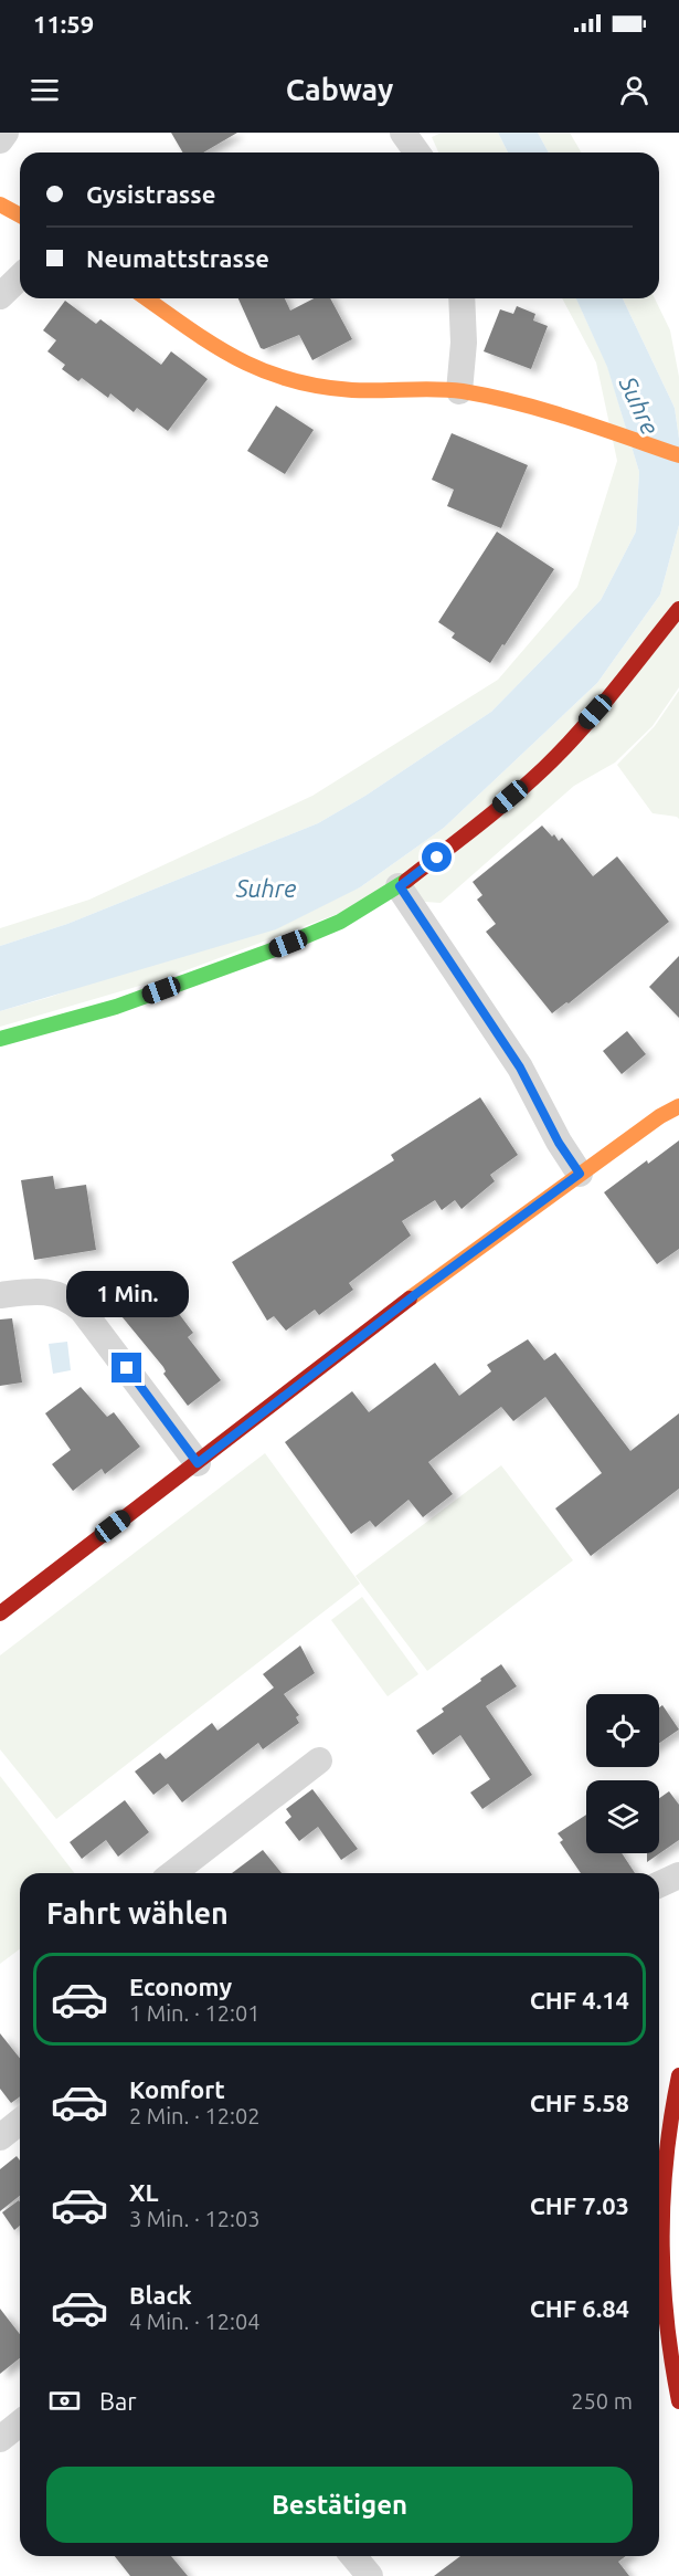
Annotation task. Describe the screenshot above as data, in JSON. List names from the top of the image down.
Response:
{
  "water": ["Suhre"],
  "page": {
    "status": "11:59",
    "header": "Cabway",
    "banner": ["Gysistrasse", "Neumattstrasse"],
    "bubble": "1 Min.",
    "heading": "Fahrt wählen",
    "list": [
      {
        "name": "Economy",
        "note": "1 Min. · 12:01",
        "value": "CHF 4.14"
      },
      {
        "name": "Komfort",
        "note": "2 Min. · 12:02",
        "value": "CHF 5.58"
      },
      {
        "name": "XL",
        "note": "3 Min. · 12:03",
        "value": "CHF 7.03"
      },
      {
        "name": "Black",
        "note": "4 Min. · 12:04",
        "value": "CHF 6.84"
      }
    ],
    "pay": ["Bar", "250 m"],
    "buttons": "Bestätigen"
  }
}
